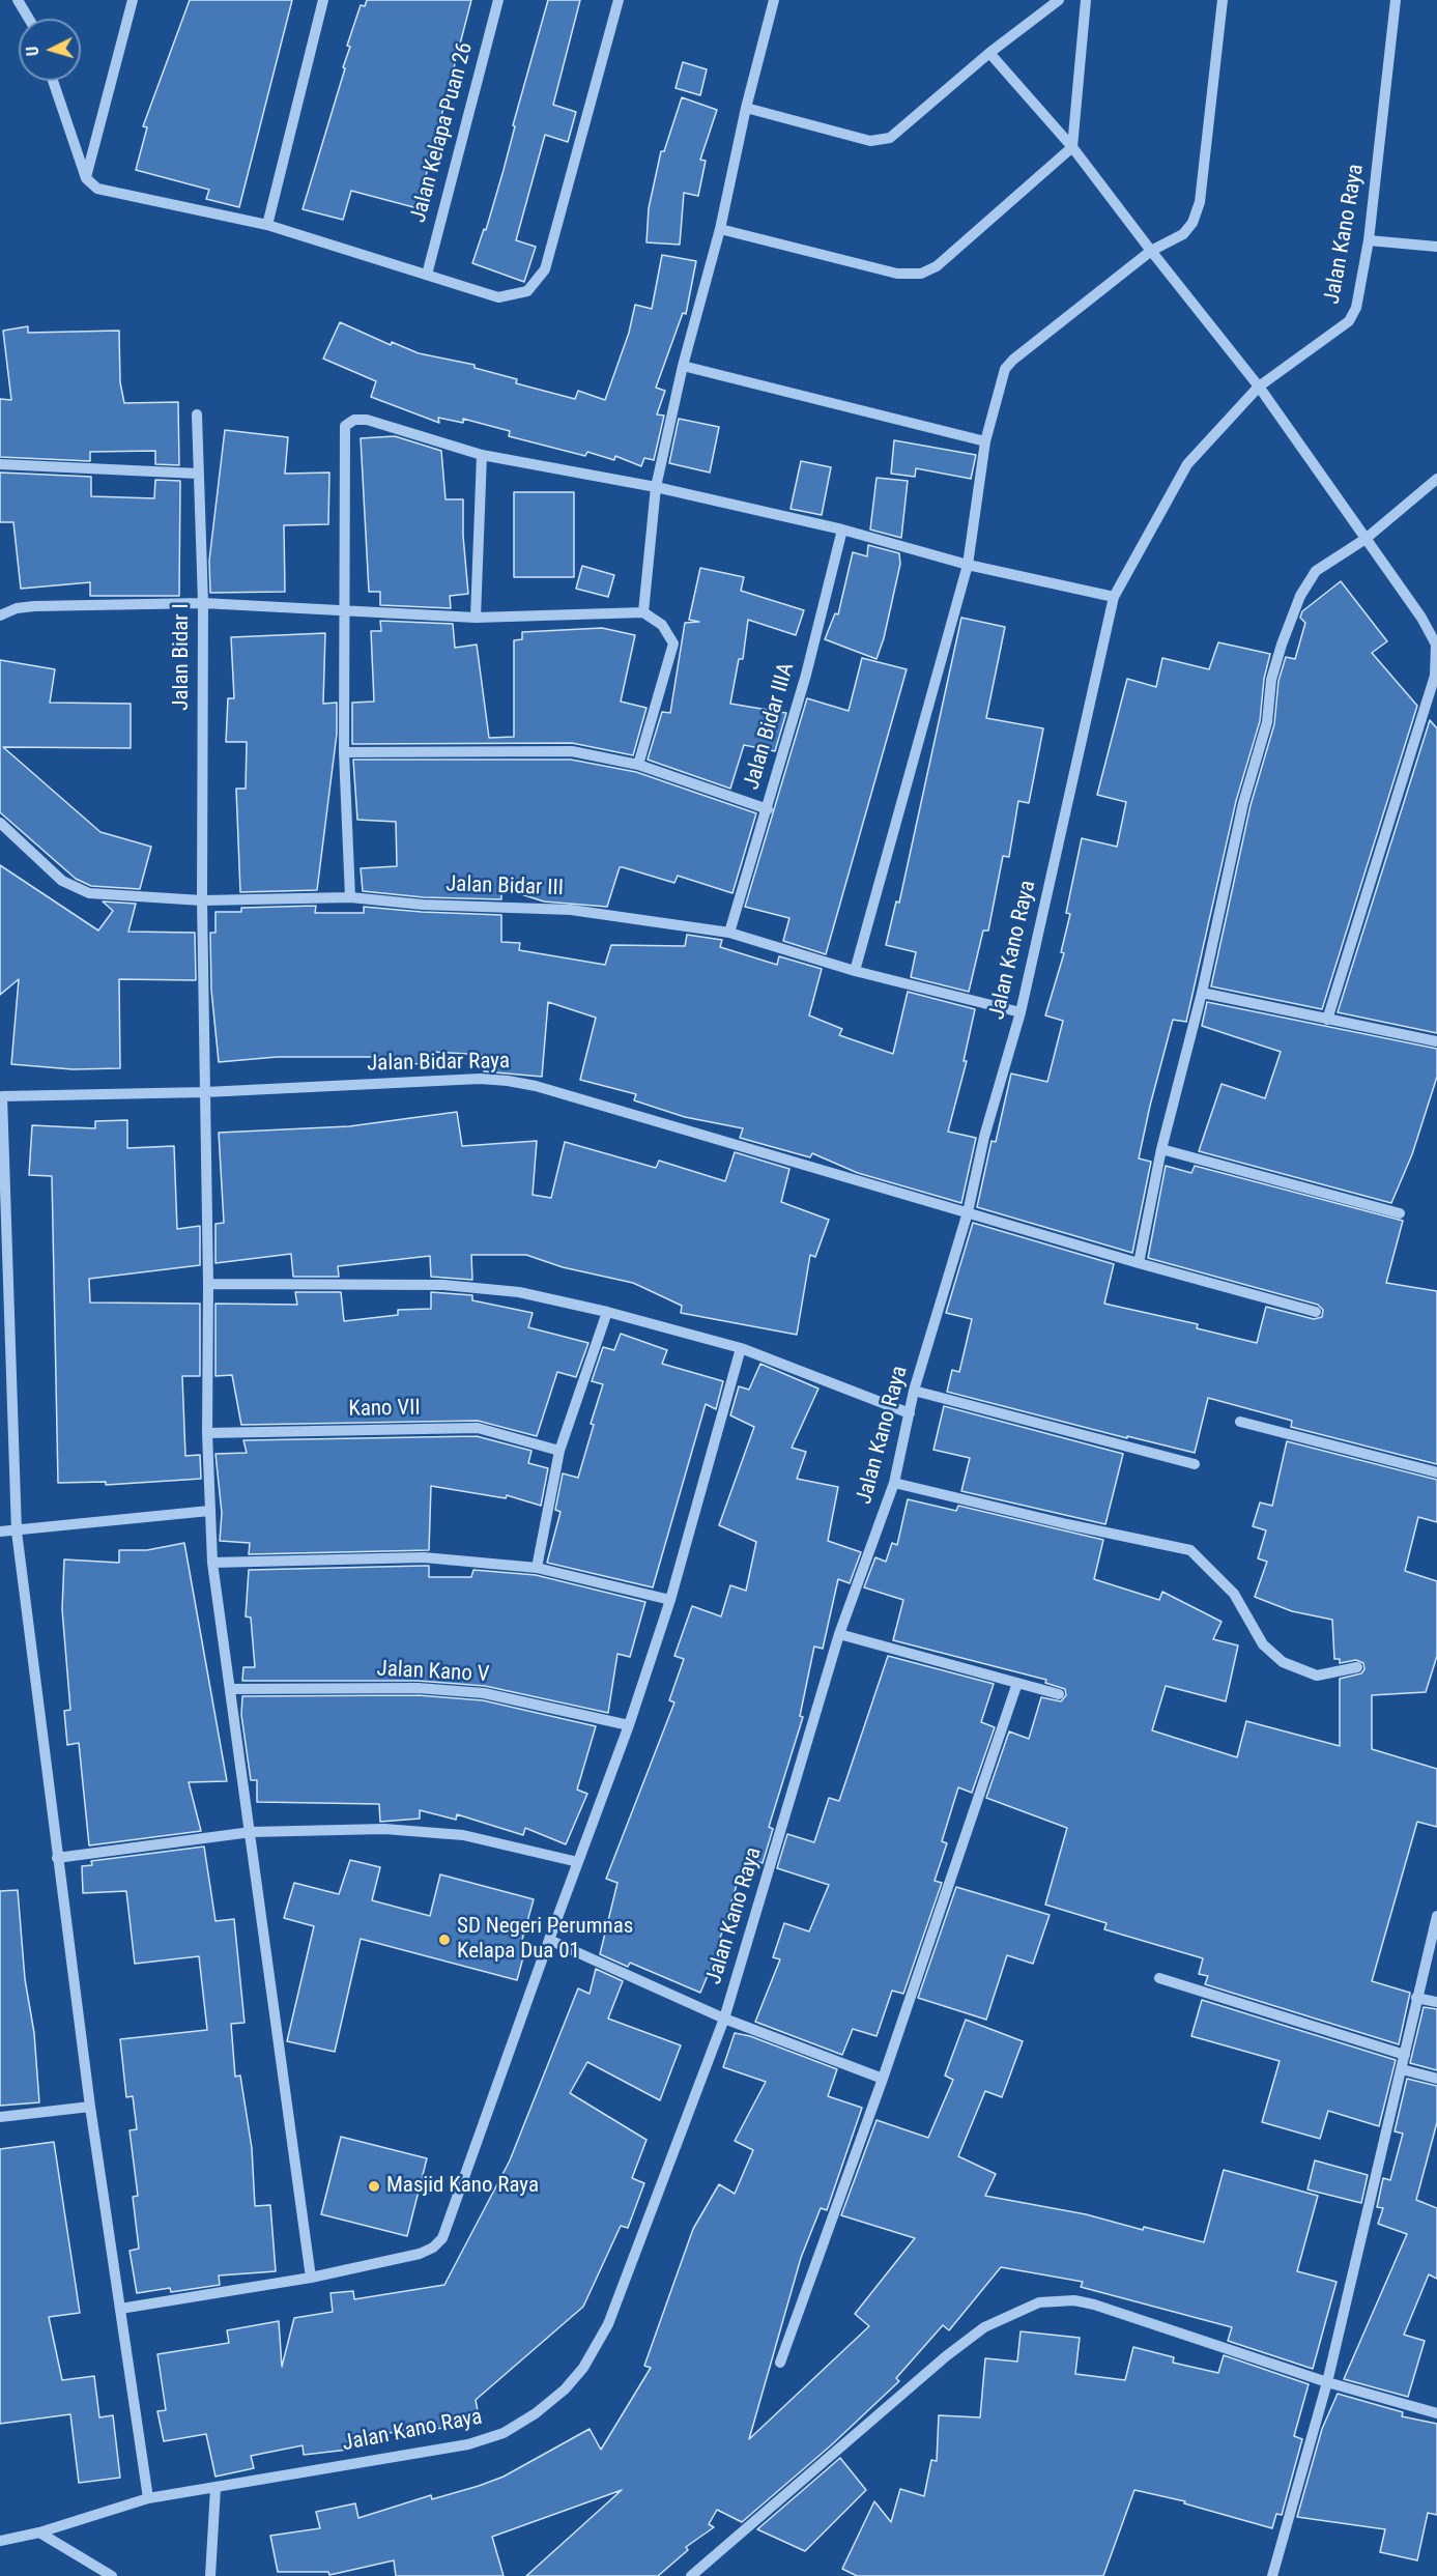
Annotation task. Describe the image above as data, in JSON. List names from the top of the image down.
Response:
{
  "streets": {
    "street": [
      "Jalan Kelapa Puan 26",
      "Jalan Kano Raya",
      "Jalan Bidar I",
      "Jalan Bidar IIIA",
      "Jalan Bidar III",
      "Jalan Bidar Raya",
      "Kano VII",
      "Jalan Kano V"
    ]
  },
  "crossings": [
    ["Jalan Kano Raya", "Jalan Bidar III"],
    ["Jalan Kano Raya", "Jalan Bidar Raya"],
    ["Jalan Bidar I", "Jalan Bidar III"],
    ["Jalan Bidar I", "Jalan Bidar Raya"],
    ["Jalan Bidar I", "Kano VII"],
    ["Jalan Bidar I", "Jalan Kano V"],
    ["Jalan Bidar IIIA", "Jalan Bidar III"]
  ],
  "places": ["SD Negeri Perumnas Kelapa Dua 01", "Masjid Kano Raya"],
  "north": "left"
}
